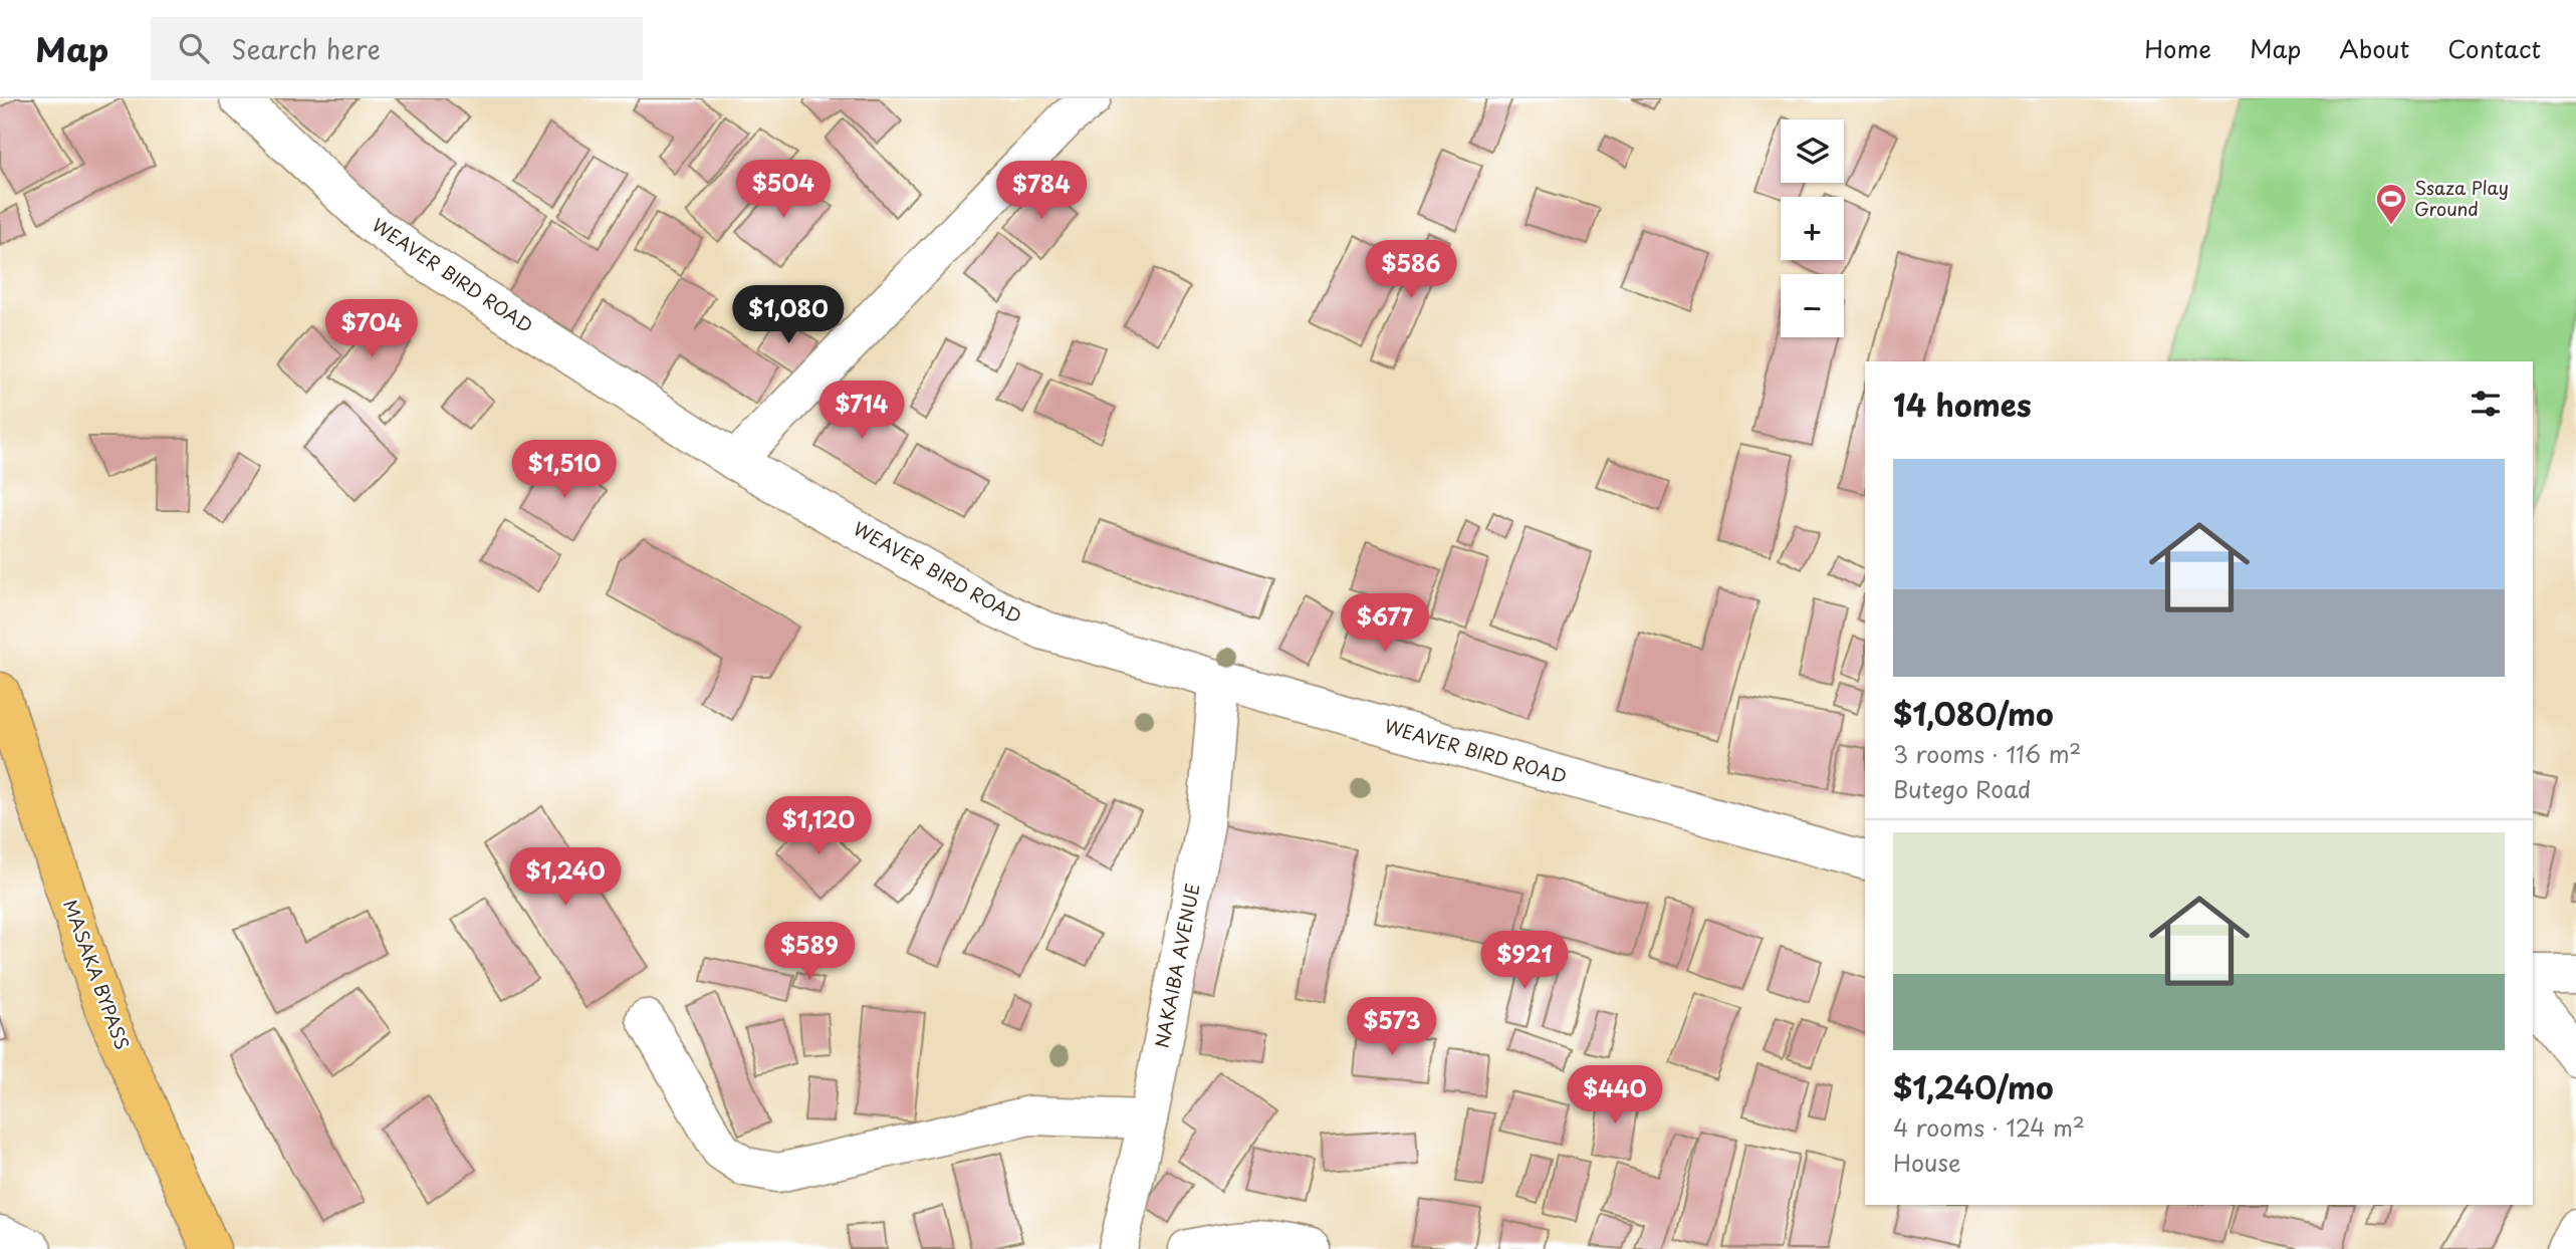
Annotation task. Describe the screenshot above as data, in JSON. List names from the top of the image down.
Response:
{
  "streets": {
    "highway": ["MASAKA BYPASS"],
    "street": ["WEAVER BIRD ROAD", "NAKAIBA AVENUE"]
  },
  "crossings": [
    ["WEAVER BIRD ROAD", "NAKAIBA AVENUE"]
  ],
  "places": {
    "sports": ["Ssaza Play Ground"]
  },
  "page": {
    "header": "Map",
    "search": "Search here",
    "nav": [
      "Home",
      "Map",
      "About",
      "Contact"
    ],
    "map_buttons": ["+", "−"],
    "price": [
      "$504",
      "$784",
      "$586",
      "$1,080",
      "$704",
      "$714",
      "$1,510",
      "$677",
      "$1,120",
      "$1,240",
      "$589",
      "$921",
      "$573",
      "$440"
    ],
    "heading": "14 homes",
    "list": [
      {
        "name": "$1,080/mo",
        "note": "3 rooms · 116 m² · Butego Road"
      },
      {
        "name": "$1,240/mo",
        "note": "4 rooms · 124 m² · House"
      }
    ]
  }
}
